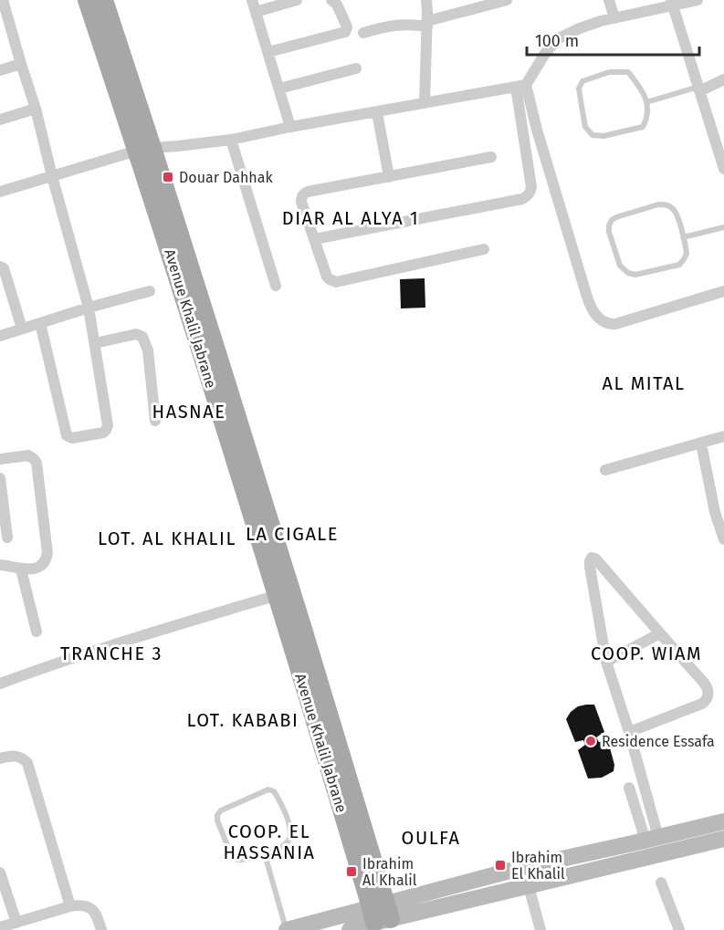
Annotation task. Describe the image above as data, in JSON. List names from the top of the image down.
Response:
{
  "streets": {
    "main road": ["Avenue Khalil Jabrane"]
  },
  "districts": [
    "DIAR AL ALYA 1",
    "AL MITAL",
    "HASNAE",
    "LA CIGALE",
    "LOT. AL KHALIL",
    "TRANCHE 3",
    "COOP. WIAM",
    "LOT. KABABI",
    "COOP. EL HASSANIA",
    "OULFA"
  ],
  "places": {
    "transit": ["Douar Dahhak", "Ibrahim El Khalil", "Ibrahim Al Khalil"],
    "other": ["Residence Essafa"]
  },
  "scale_bar": "100 m"
}
